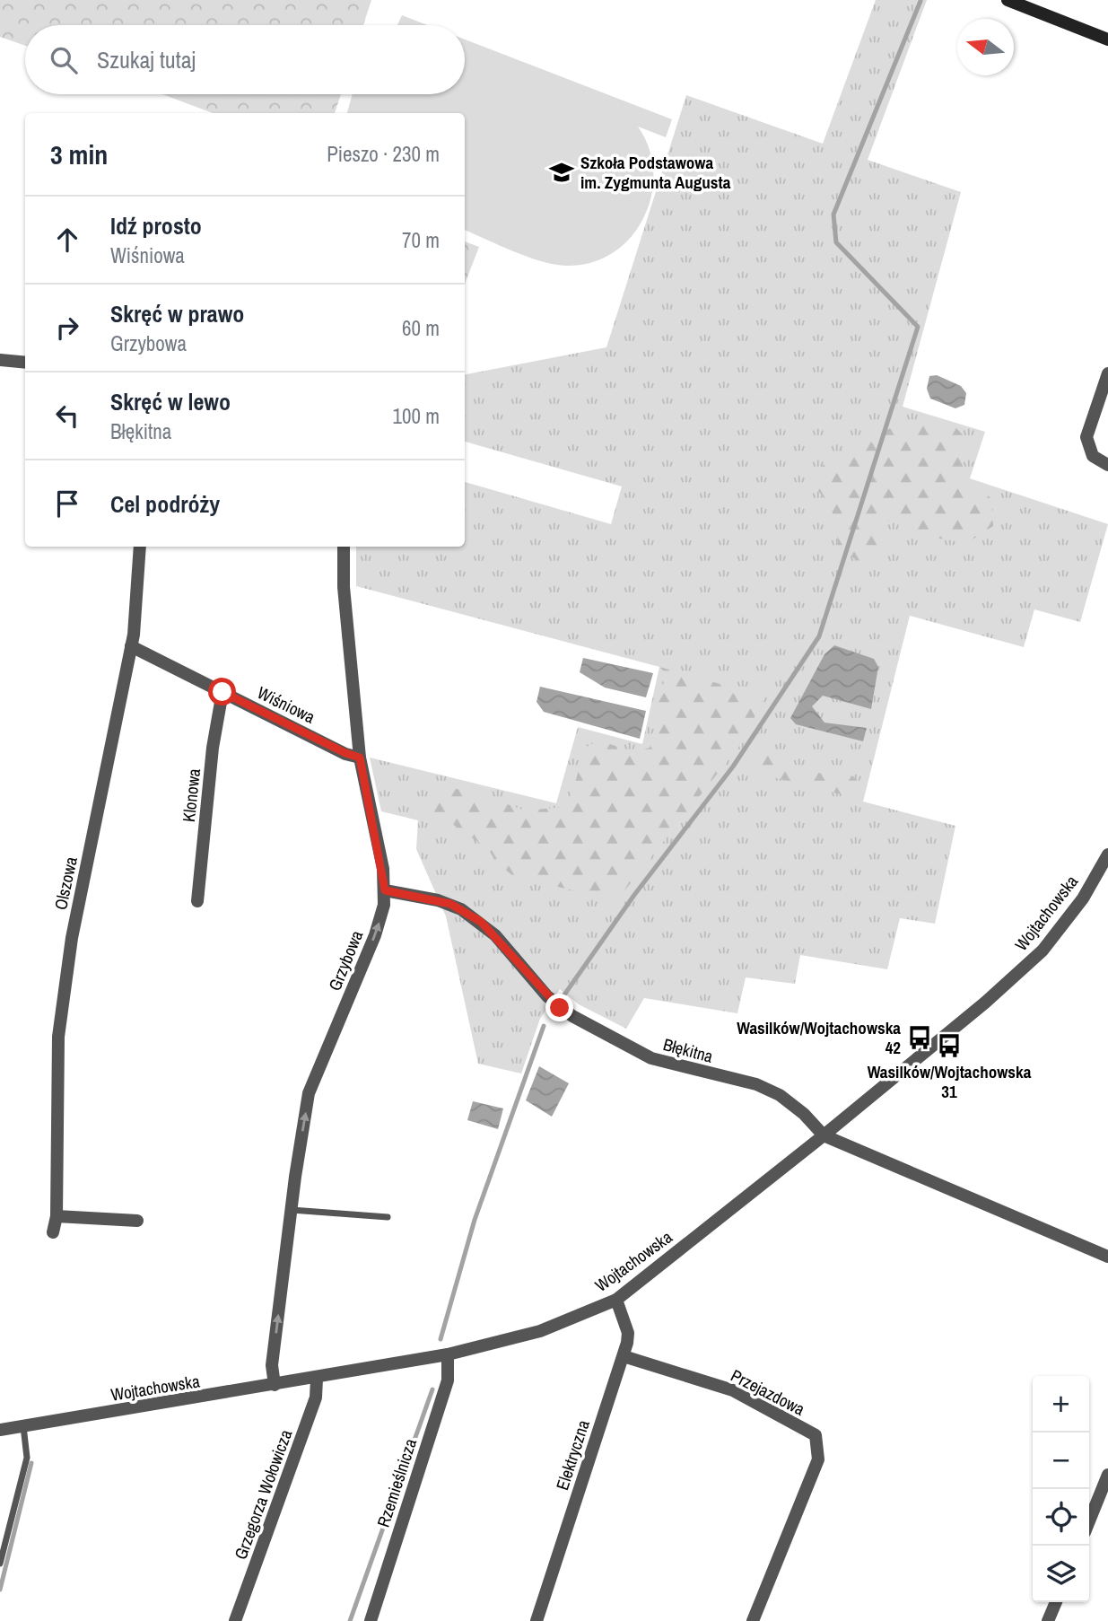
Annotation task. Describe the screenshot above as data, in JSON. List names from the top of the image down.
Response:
{
  "streets": {
    "street": [
      "Wiśniowa",
      "Klonowa",
      "Olszowa",
      "Wojtachowska",
      "Grzybowa",
      "Błękitna",
      "Przejazdowa",
      "Elektryczna",
      "Rzemieślnicza",
      "Grzegorza Wołowicza"
    ]
  },
  "crossings": [
    ["Wiśniowa", "Klonowa"],
    ["Wiśniowa", "Olszowa"],
    ["Wiśniowa", "Grzybowa"],
    ["Wojtachowska", "Grzybowa"],
    ["Wojtachowska", "Błękitna"],
    ["Wojtachowska", "Elektryczna"],
    ["Wojtachowska", "Rzemieślnicza"],
    ["Wojtachowska", "Grzegorza Wołowicza"],
    ["Grzybowa", "Błękitna"],
    ["Przejazdowa", "Elektryczna"]
  ],
  "one_way": ["Grzybowa"],
  "places": {
    "school or university": ["Szkoła Podstawowa im. Zygmunta Augusta"],
    "bus stop": ["Wasilków/Wojtachowska 42", "Wasilków/Wojtachowska 31"]
  },
  "north": "left",
  "page": {
    "search": "Szukaj tutaj",
    "heading": ["3 min", "Pieszo · 230 m"],
    "list": [
      ["Idź prosto", "Wiśniowa", "70 m"],
      ["Skręć w prawo", "Grzybowa", "60 m"],
      ["Skręć w lewo", "Błękitna", "100 m"],
      "Cel podróży"
    ],
    "map_buttons": ["+", "−"]
  }
}
